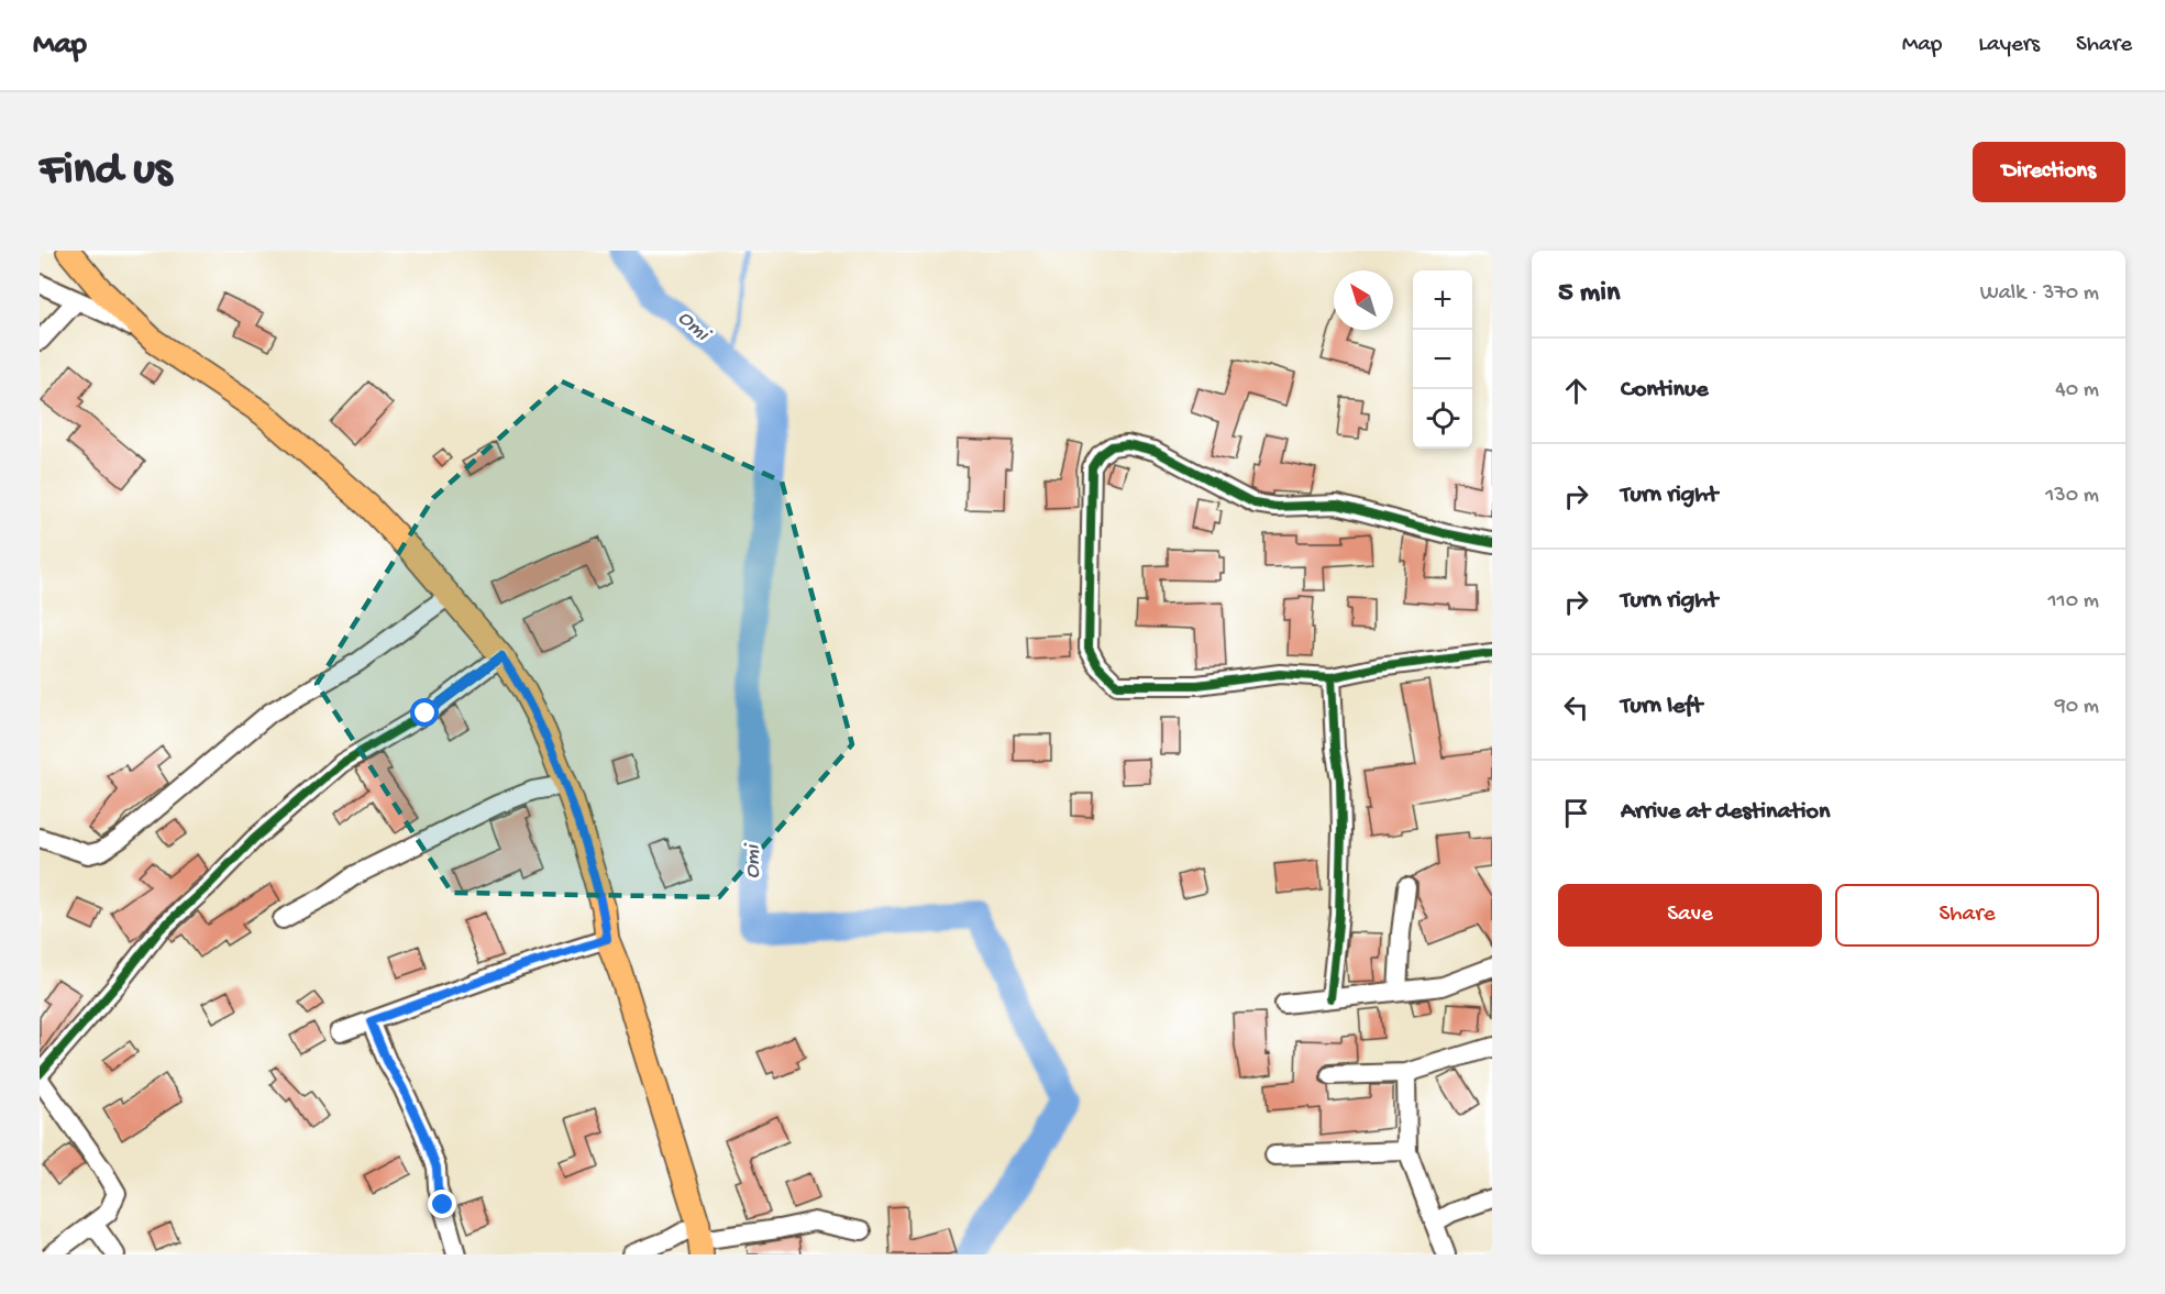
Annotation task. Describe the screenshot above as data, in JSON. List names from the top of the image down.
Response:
{
  "water": ["Omi"],
  "north": "top left",
  "page": {
    "header": "Map",
    "nav": ["Map", "Layers", "Share"],
    "buttons": [
      "Directions",
      ["Save", "Share"]
    ],
    "title": "Find us",
    "heading": ["5 min", "Walk · 370 m"],
    "map_buttons": ["+", "−"],
    "list": [
      ["Continue", "40 m"],
      ["Turn right", "130 m"],
      ["Turn right", "110 m"],
      ["Turn left", "90 m"],
      "Arrive at destination"
    ]
  }
}
